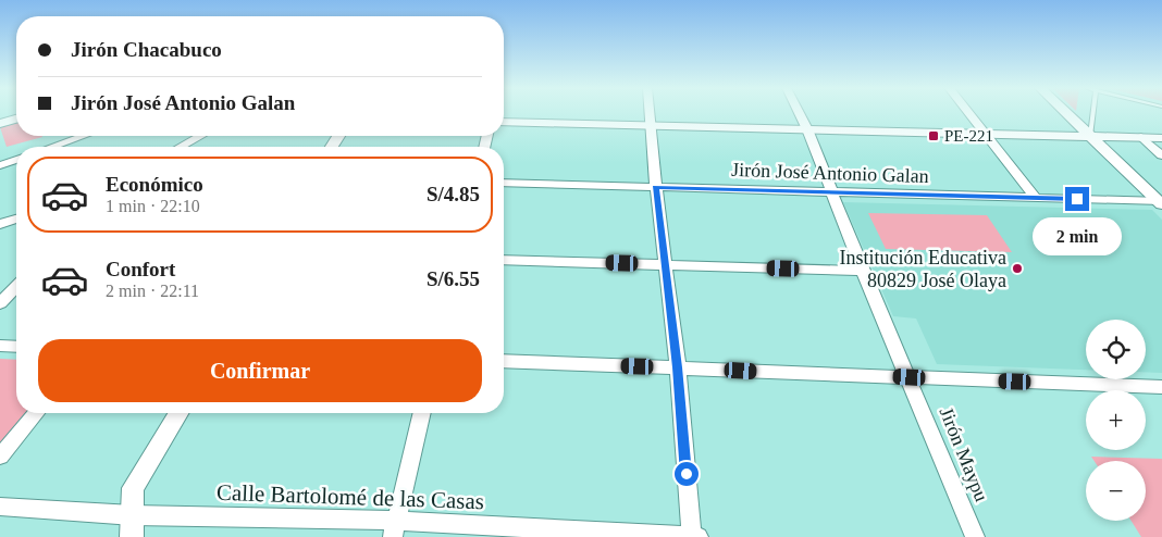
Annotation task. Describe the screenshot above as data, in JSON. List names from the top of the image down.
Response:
{
  "streets": {
    "street": ["Jirón José Antonio Galan", "Jirón Maypu", "Calle Bartolomé de las Casas"]
  },
  "crossings": [
    ["Jirón José Antonio Galan", "Jirón Maypu"]
  ],
  "places": {
    "transit": ["PE-221"],
    "other": ["Institución Educativa 80829 José Olaya"]
  },
  "page": {
    "banner": ["Jirón Chacabuco", "Jirón José Antonio Galan"],
    "list": [
      {
        "name": "Económico",
        "note": "1 min · 22:10",
        "value": "S/4.85"
      },
      {
        "name": "Confort",
        "note": "2 min · 22:11",
        "value": "S/6.55"
      }
    ],
    "bubble": "2 min",
    "map_buttons": ["+", "−"],
    "buttons": "Confirmar"
  }
}
